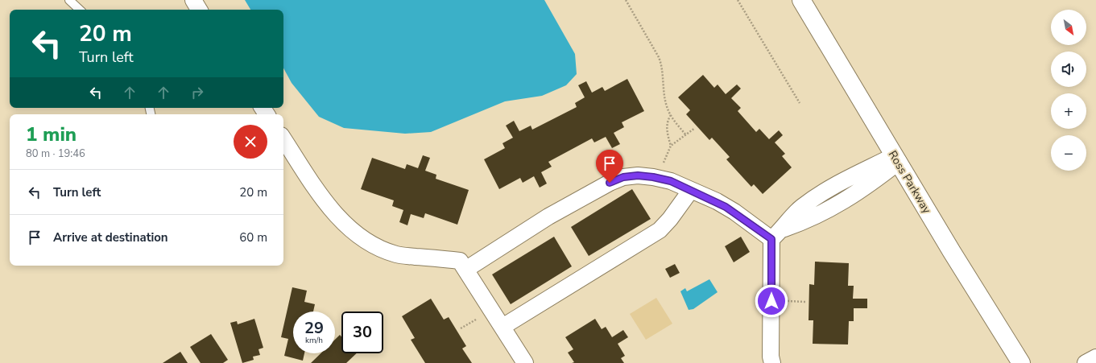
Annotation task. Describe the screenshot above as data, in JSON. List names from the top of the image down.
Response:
{
  "streets": {
    "street": ["Ross Parkway"]
  },
  "north": "bottom right",
  "page": {
    "map_buttons": ["+", "−"],
    "turn": ["20 m", "Turn left"],
    "heading": ["1 min", "80 m · 19:46"],
    "list": [
      {
        "name": "Turn left",
        "value": "20 m"
      },
      {
        "name": "Arrive at destination",
        "value": "60 m"
      }
    ],
    "speed": "29 km/h",
    "limit": "30"
  }
}
